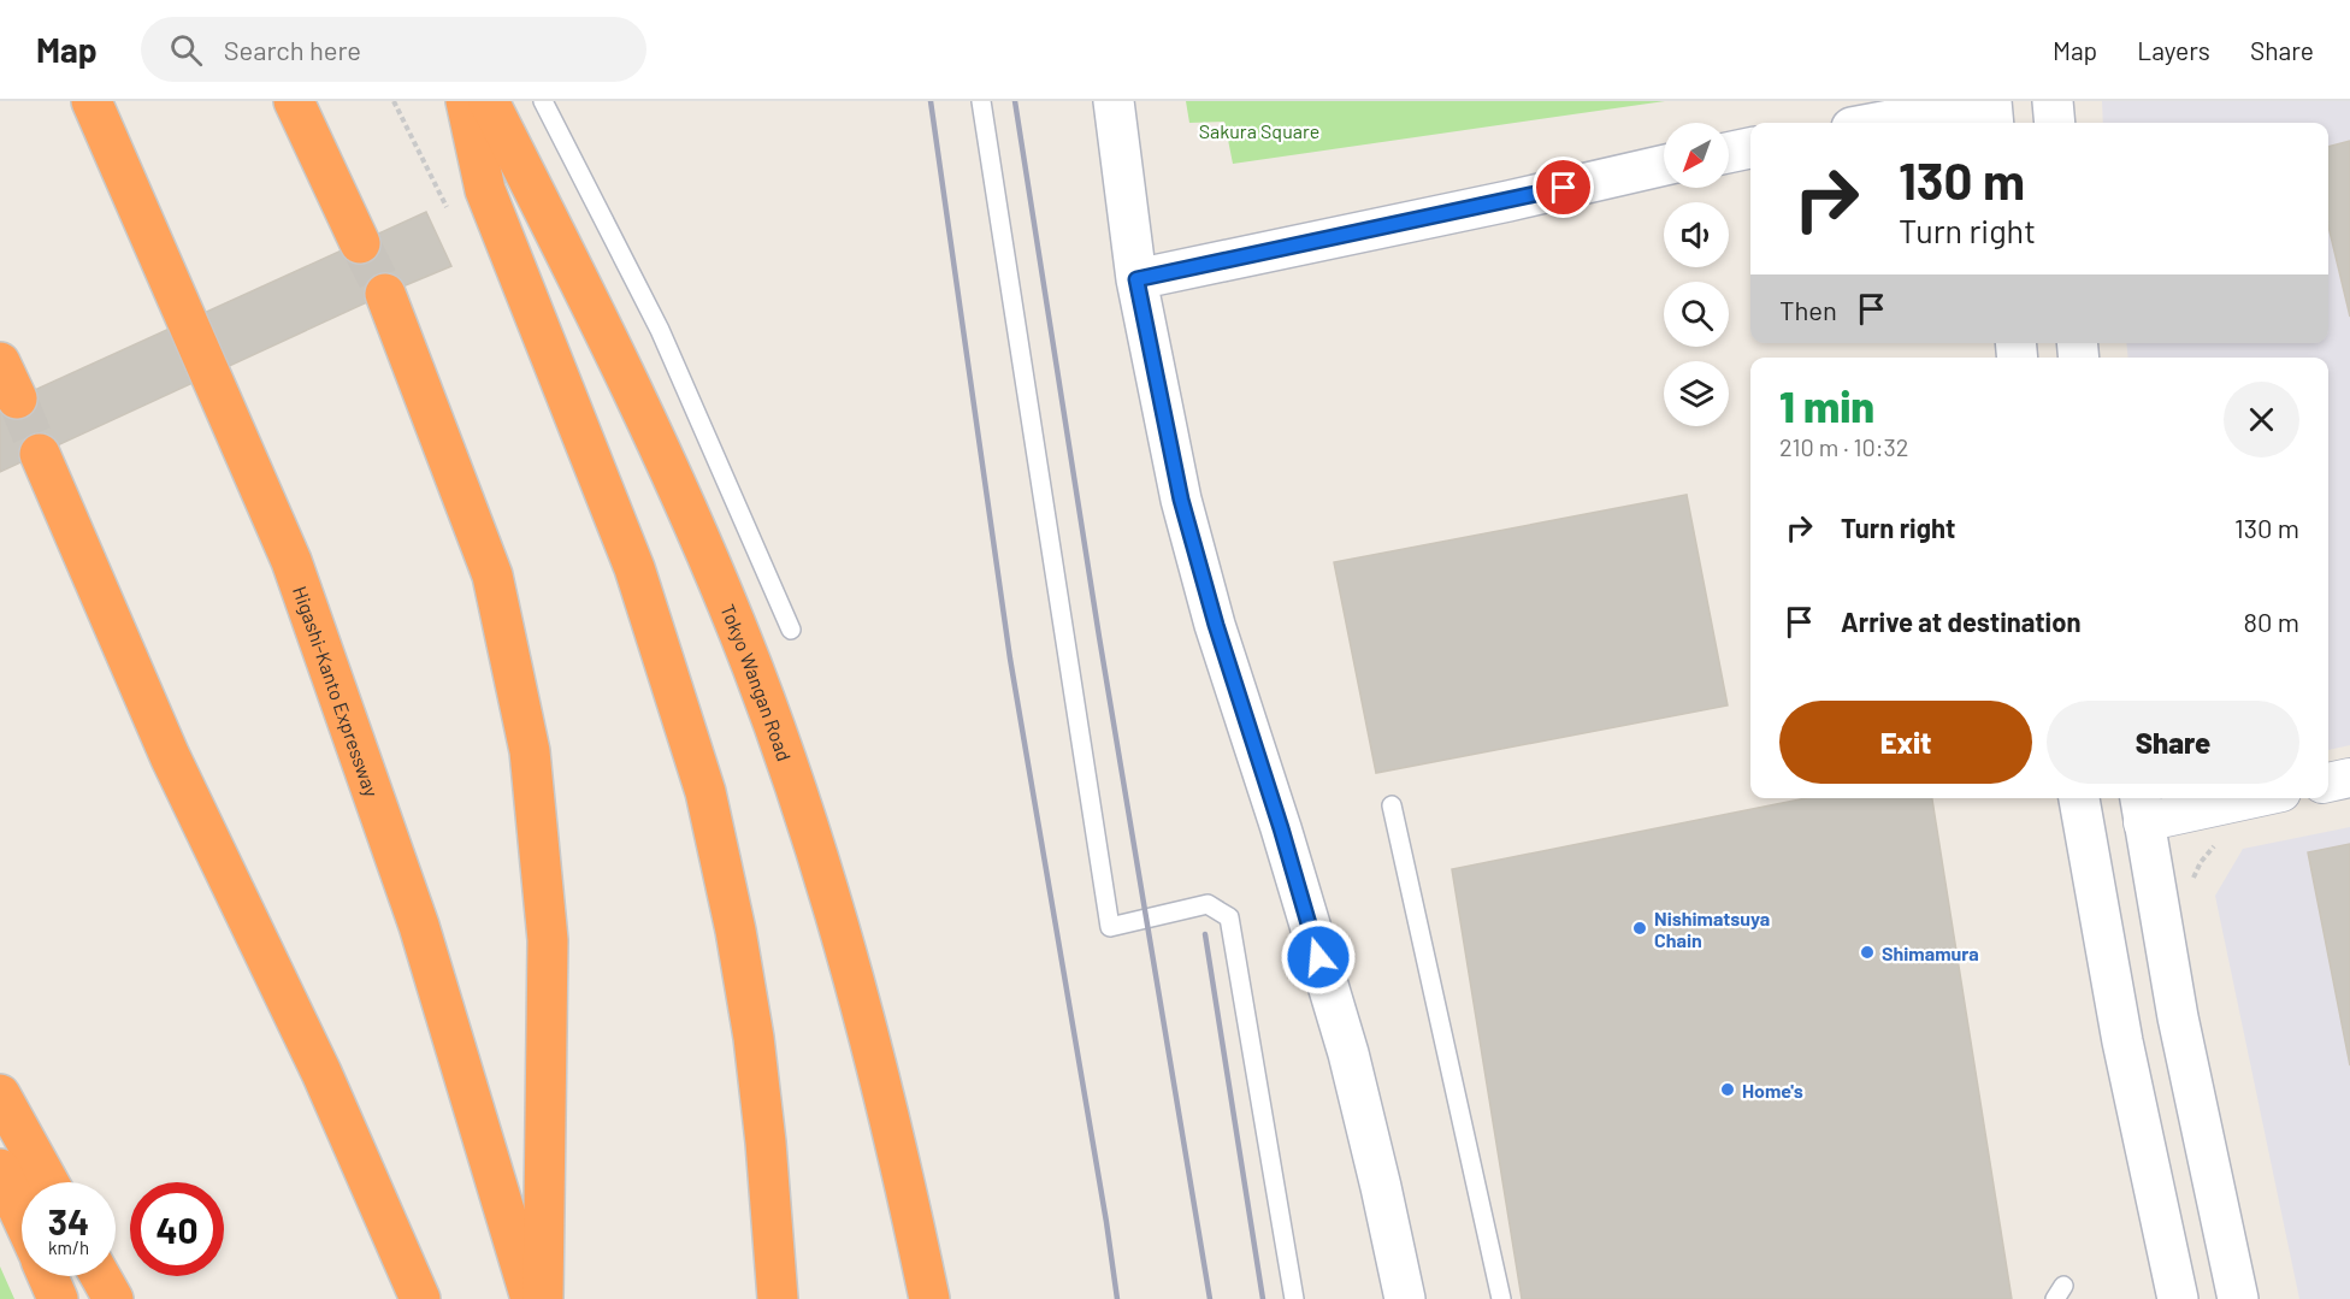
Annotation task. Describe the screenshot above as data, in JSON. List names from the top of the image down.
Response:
{
  "streets": {
    "highway": ["Tokyo Wangan Road", "Higashi-Kanto Expressway"]
  },
  "parks": ["Sakura Square"],
  "places": ["Nishimatsuya Chain", "Shimamura", "Home's"],
  "north": "bottom left",
  "page": {
    "header": "Map",
    "search": "Search here",
    "nav": ["Map", "Layers", "Share"],
    "turn": ["130 m", "Turn right"],
    "then": "Then",
    "heading": ["1 min", "210 m · 10:32"],
    "list": [
      {
        "name": "Turn right",
        "value": "130 m"
      },
      {
        "name": "Arrive at destination",
        "value": "80 m"
      }
    ],
    "buttons": ["Exit", "Share"],
    "speed": "34 km/h",
    "limit": "40"
  }
}
